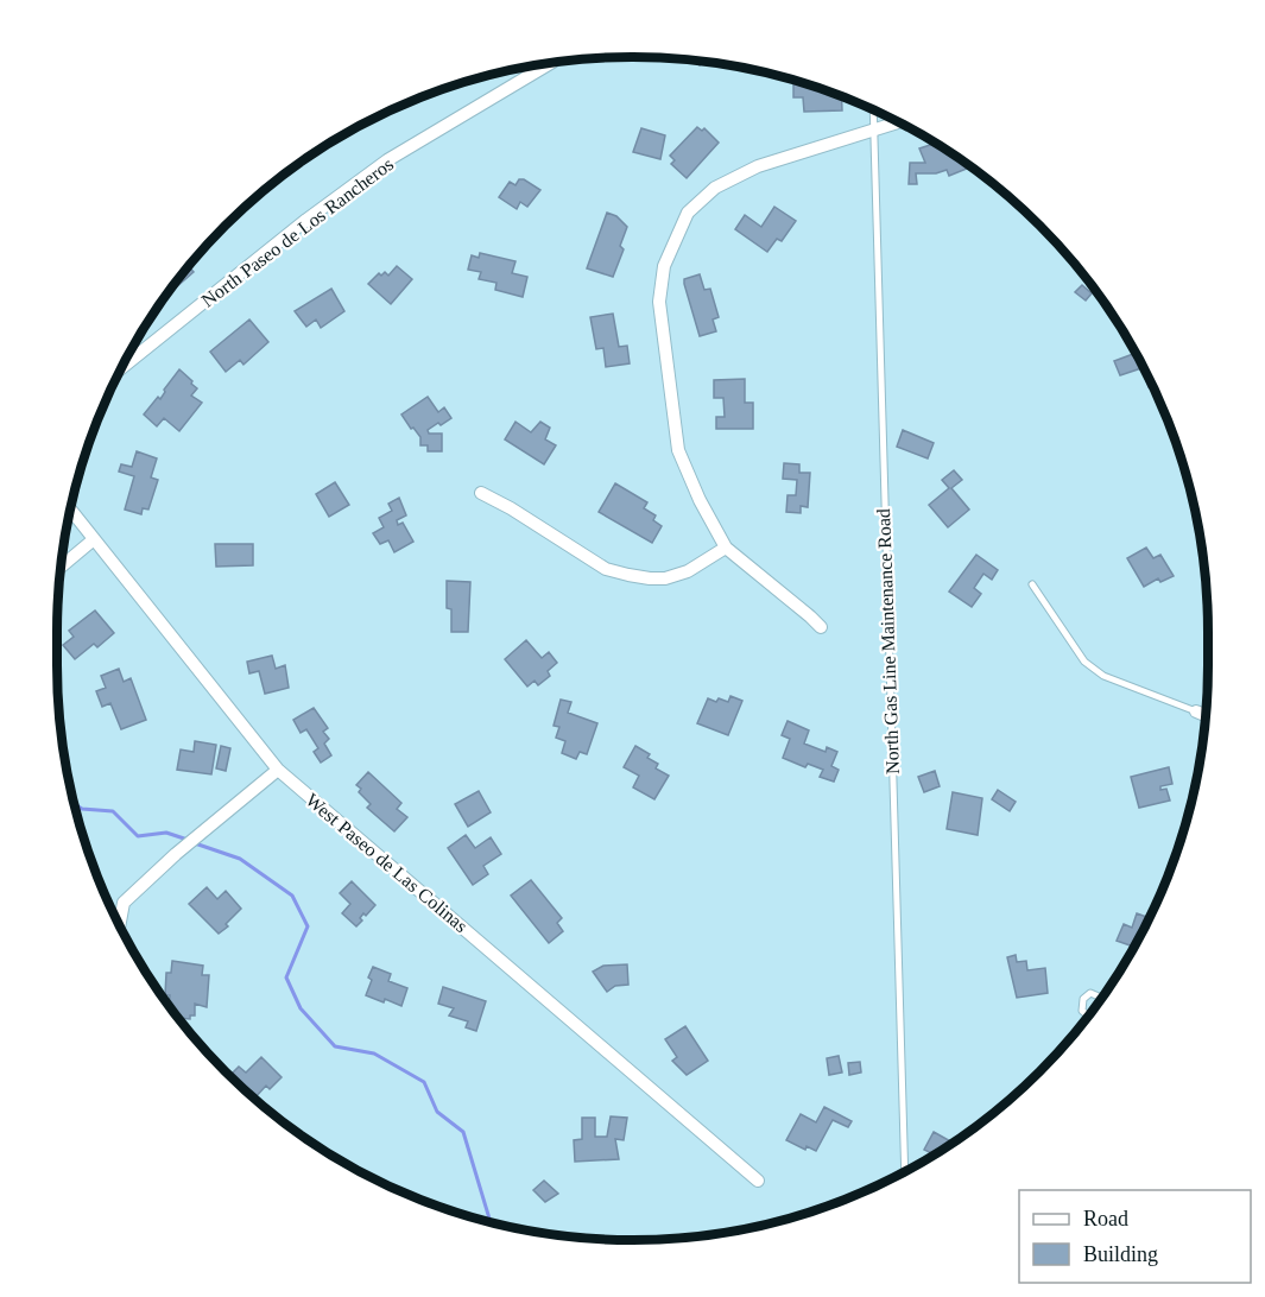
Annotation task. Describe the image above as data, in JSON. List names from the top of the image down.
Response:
{
  "streets": {
    "street": ["North Paseo de Los Rancheros", "West Paseo de Las Colinas"],
    "lane": ["North Gas Line Maintenance Road"]
  },
  "legend": ["Road", "Building"]
}
